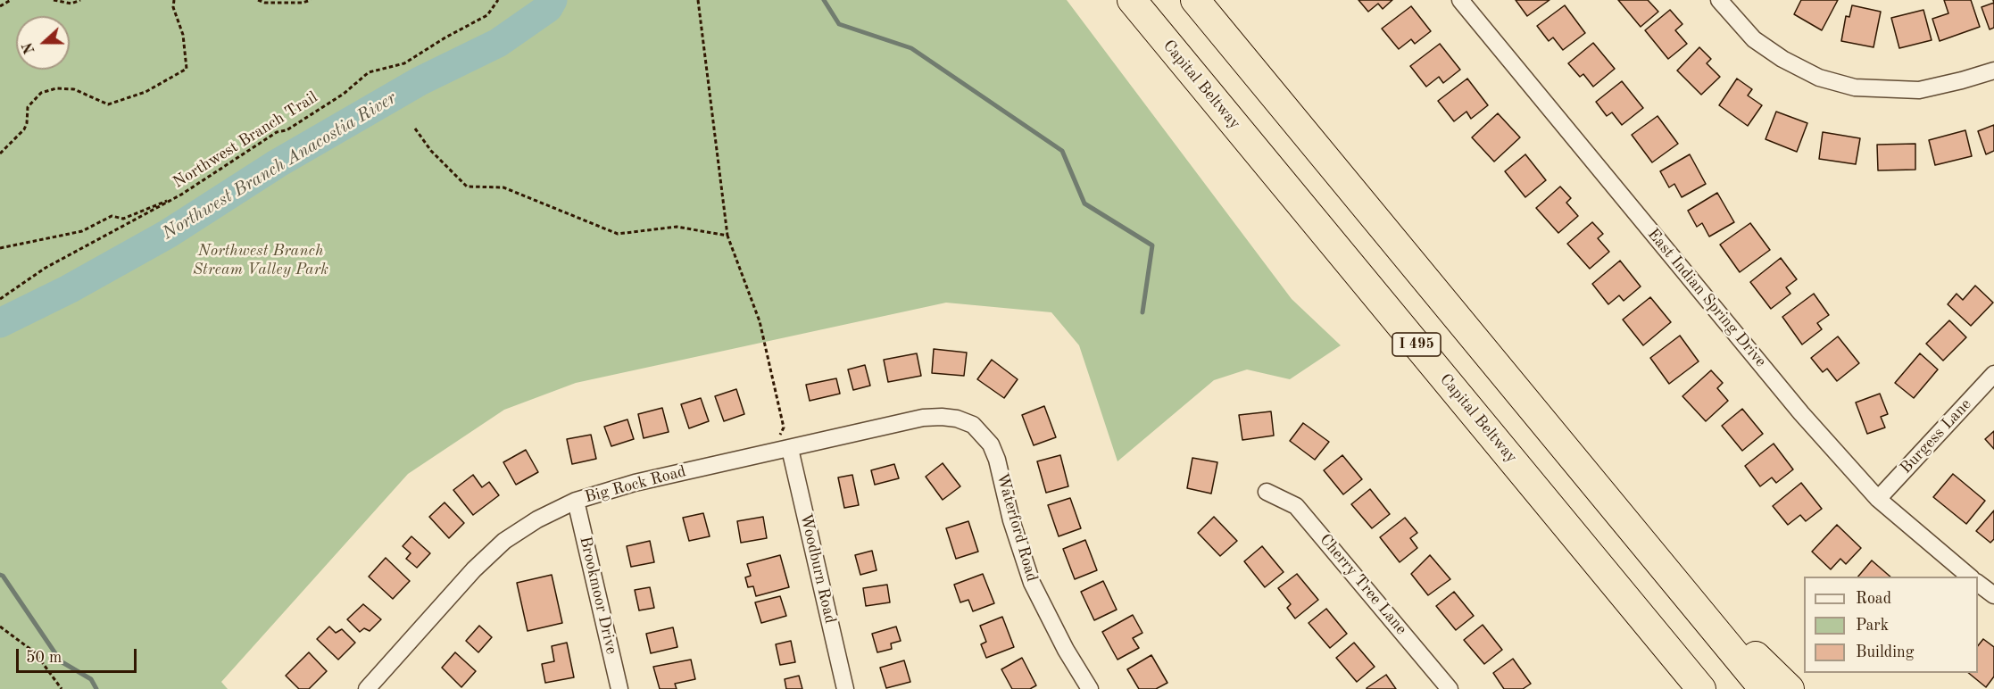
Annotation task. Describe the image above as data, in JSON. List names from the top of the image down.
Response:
{
  "streets": {
    "highway": ["Capital Beltway", "I 495"],
    "street": [
      "East Indian Spring Drive",
      "Burgess Lane",
      "Big Rock Road",
      "Waterford Road",
      "Woodburn Road",
      "Cherry Tree Lane",
      "Brookmoor Drive"
    ],
    "path": ["Northwest Branch Trail"]
  },
  "crossings": [
    ["East Indian Spring Drive", "Burgess Lane"],
    ["Big Rock Road", "Waterford Road"],
    ["Big Rock Road", "Woodburn Road"],
    ["Big Rock Road", "Brookmoor Drive"]
  ],
  "water": ["Northwest Branch Anacostia River"],
  "parks": ["Northwest Branch Stream Valley Park"],
  "legend": ["Road", "Park", "Building"],
  "scale_bar": "50 m",
  "north": "left"
}
